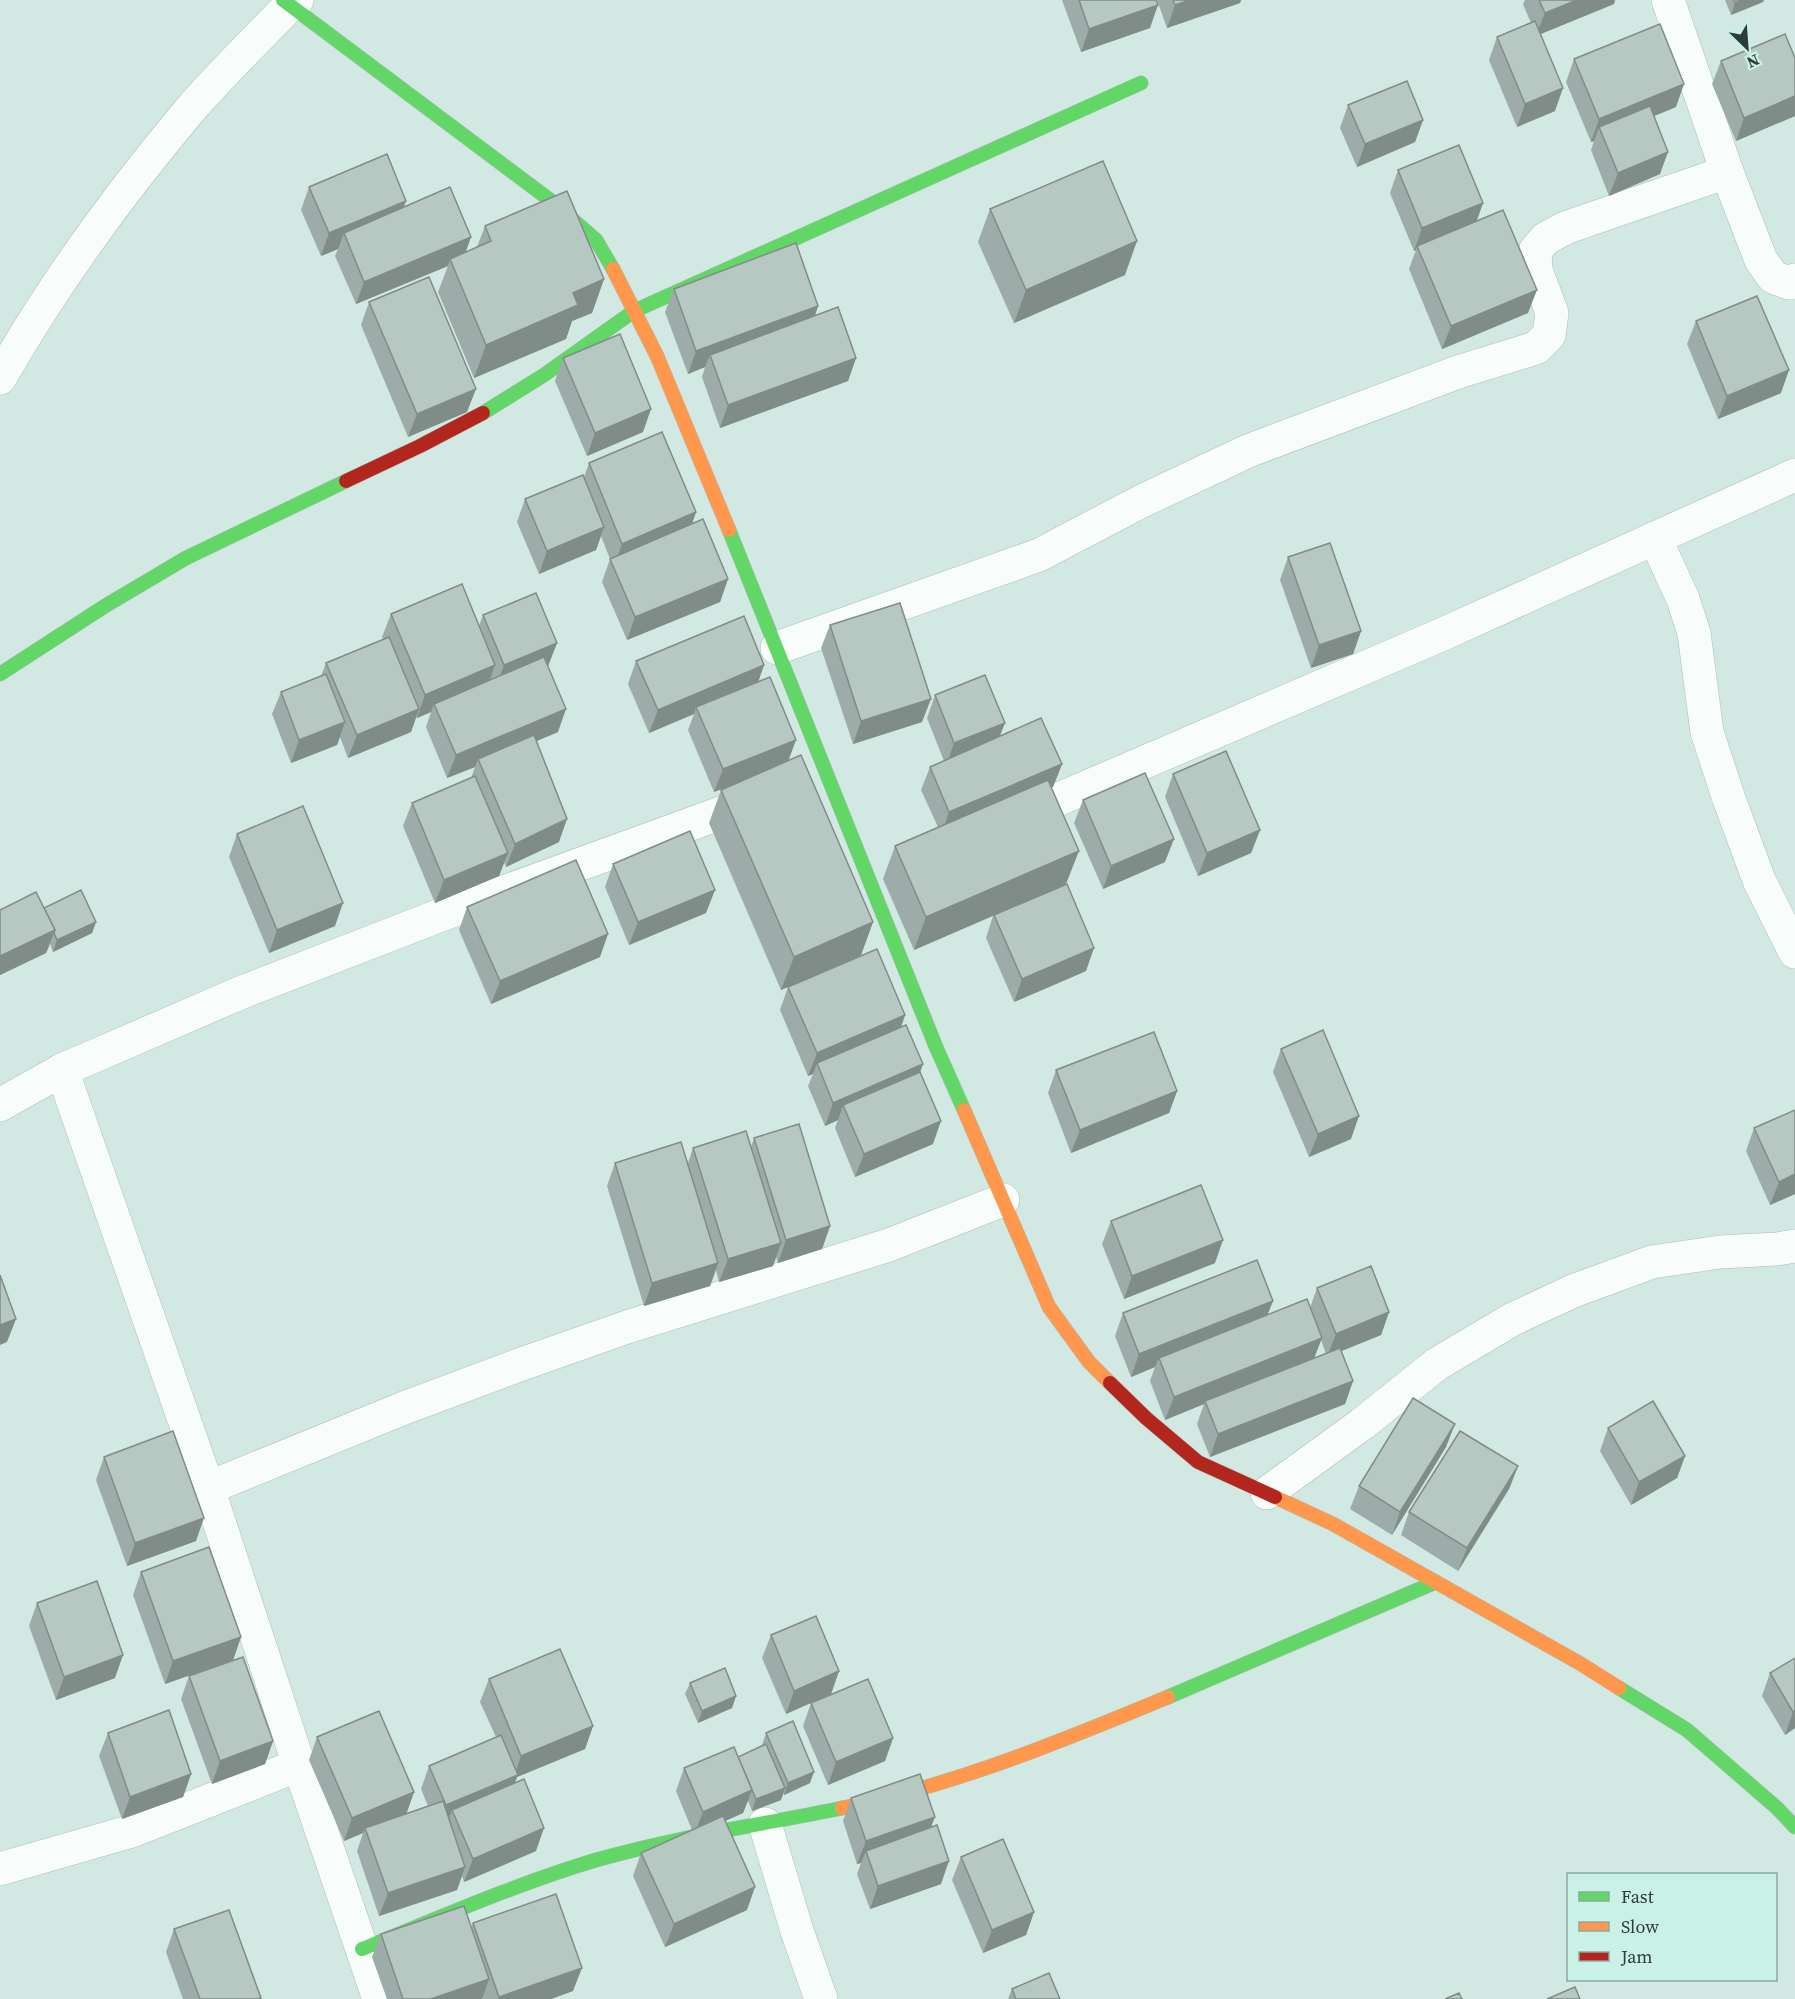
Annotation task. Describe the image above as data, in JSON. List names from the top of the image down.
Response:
{
  "legend": ["Fast", "Slow", "Jam"],
  "north": "bottom right"
}
